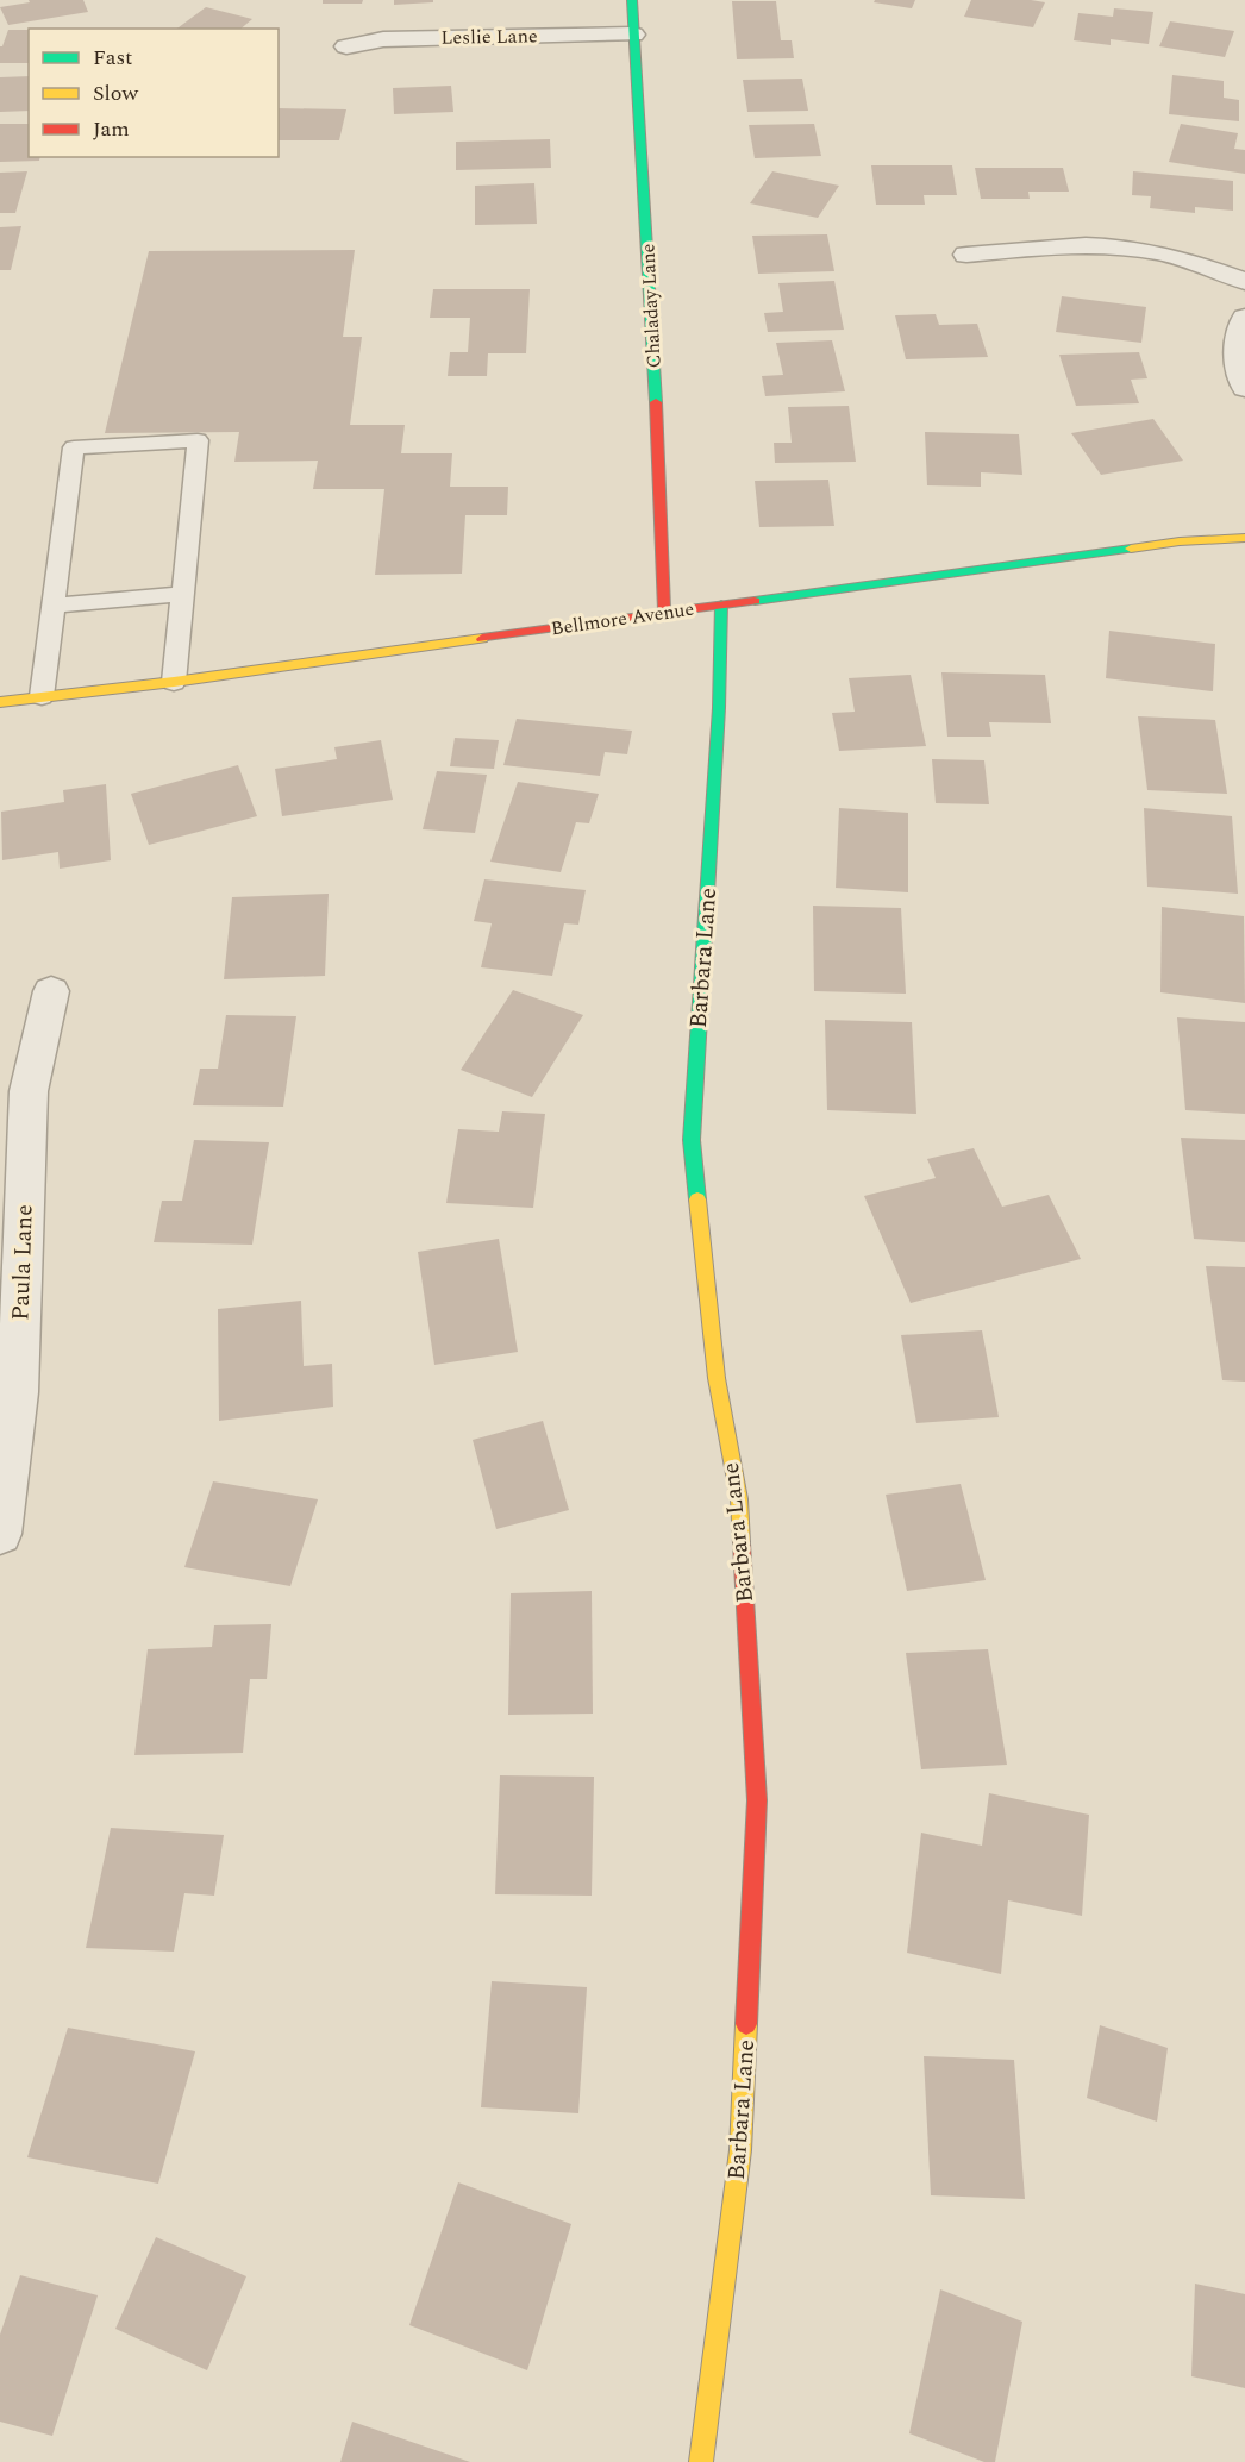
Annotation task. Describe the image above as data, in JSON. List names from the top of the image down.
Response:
{
  "streets": {
    "street": [
      "Leslie Lane",
      "Chaladay Lane",
      "Bellmore Avenue",
      "Barbara Lane",
      "Paula Lane"
    ]
  },
  "crossings": [
    ["Leslie Lane", "Chaladay Lane"],
    ["Chaladay Lane", "Bellmore Avenue"],
    ["Bellmore Avenue", "Barbara Lane"]
  ],
  "legend": ["Fast", "Slow", "Jam"]
}
